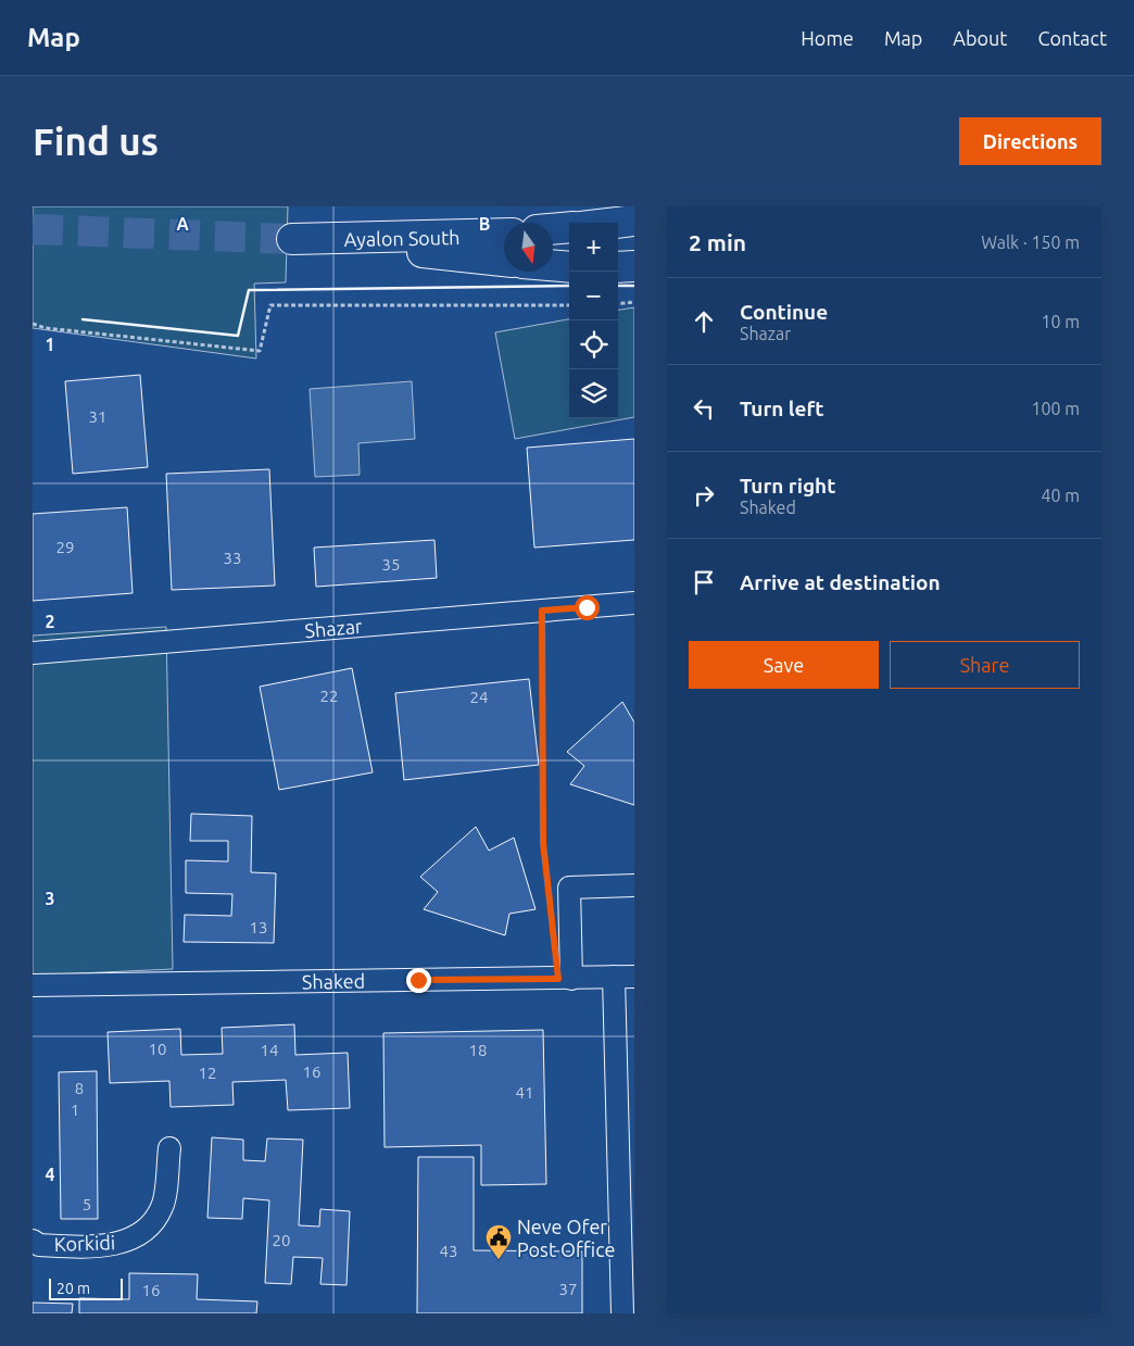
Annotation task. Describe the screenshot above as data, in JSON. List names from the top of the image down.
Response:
{
  "streets": {
    "highway": ["Ayalon South"],
    "street": ["Shazar", "Shaked", "Korkidi"]
  },
  "places": {
    "public building": ["Neve Ofer Post Office"]
  },
  "house_numbers": [
    "31",
    "29",
    "33",
    "35",
    "22",
    "24",
    "13",
    "10",
    "14",
    "18",
    "16",
    "12",
    "8",
    "41",
    "1",
    "5",
    "20",
    "43",
    "37",
    "16"
  ],
  "scale_bar": "20 m",
  "north": "bottom",
  "page": {
    "header": "Map",
    "nav": [
      "Home",
      "Map",
      "About",
      "Contact"
    ],
    "buttons": [
      "Directions",
      ["Save", "Share"]
    ],
    "title": "Find us",
    "heading": ["2 min", "Walk · 150 m"],
    "map_buttons": ["+", "−"],
    "list": [
      ["Continue", "Shazar", "10 m"],
      ["Turn left", "100 m"],
      ["Turn right", "Shaked", "40 m"],
      "Arrive at destination"
    ],
    "scale": "20 m"
  },
  "grid": {
    "columns": ["A", "B"],
    "rows": [
      "1",
      "2",
      "3",
      "4"
    ]
  }
}
